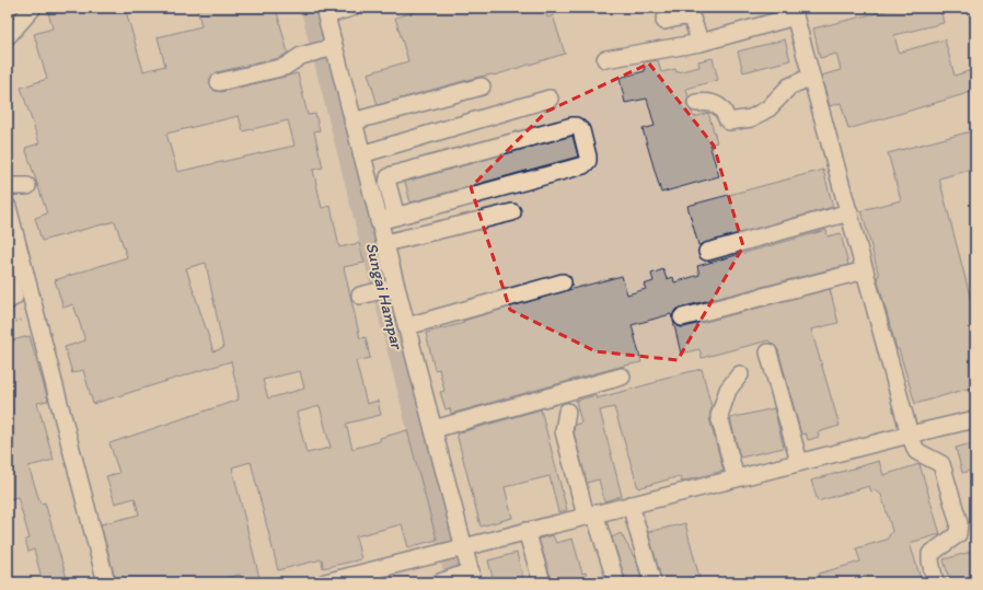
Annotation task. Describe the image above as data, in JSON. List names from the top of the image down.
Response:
{
  "water": ["Sungai Hampar"]
}
